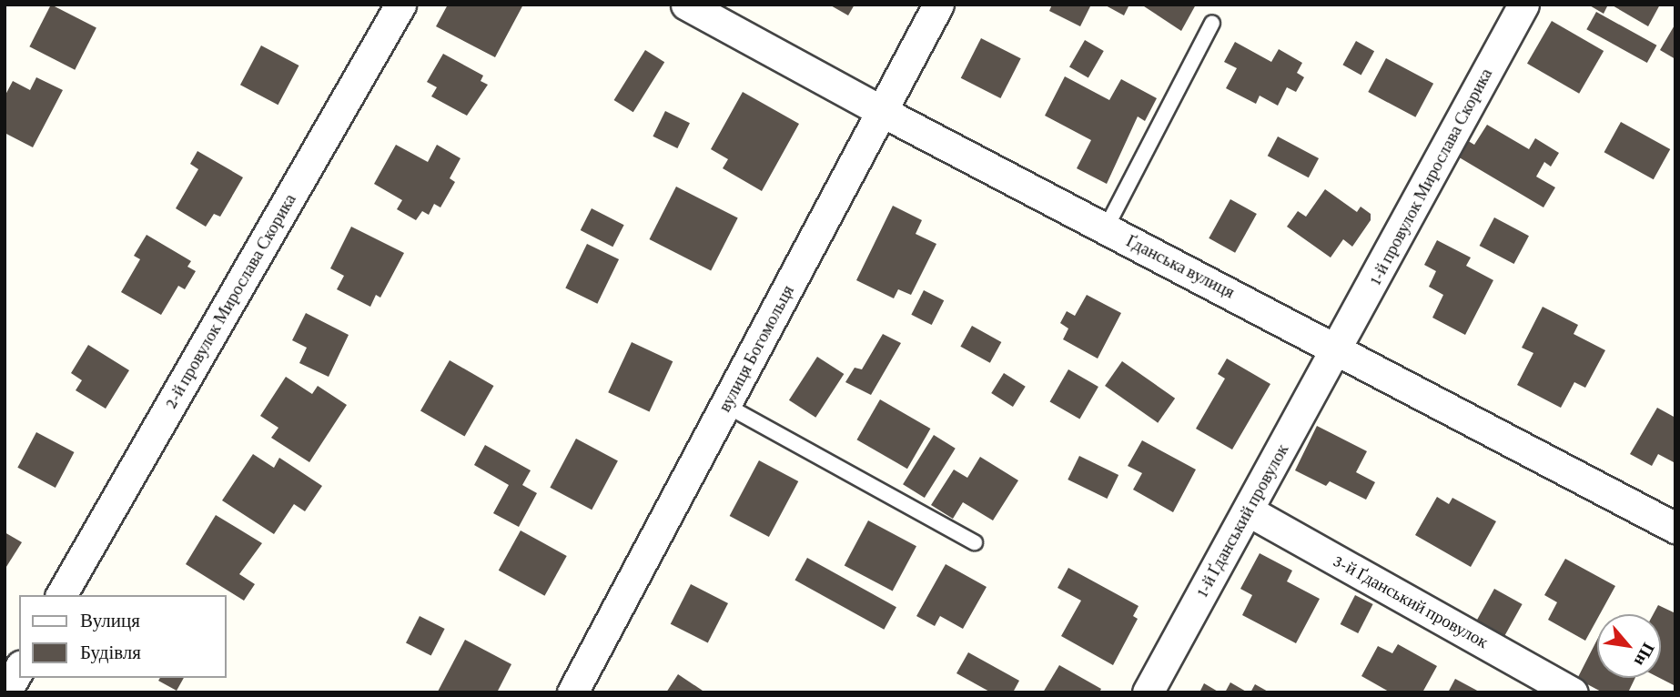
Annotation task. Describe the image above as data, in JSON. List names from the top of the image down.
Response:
{
  "streets": {
    "street": [
      "1-й провулок Мирослава Скорика",
      "Ґданська вулиця",
      "2-й провулок Мирослава Скорика",
      "вулиця Богомольця",
      "1-й Ґданський провулок",
      "3-й Ґданський провулок"
    ]
  },
  "crossings": [
    ["1-й провулок Мирослава Скорика", "Ґданська вулиця"],
    ["1-й провулок Мирослава Скорика", "1-й Ґданський провулок"],
    ["Ґданська вулиця", "вулиця Богомольця"],
    ["Ґданська вулиця", "1-й Ґданський провулок"],
    ["1-й Ґданський провулок", "3-й Ґданський провулок"]
  ],
  "legend": ["Вулиця", "Будівля"],
  "north": "bottom right"
}
